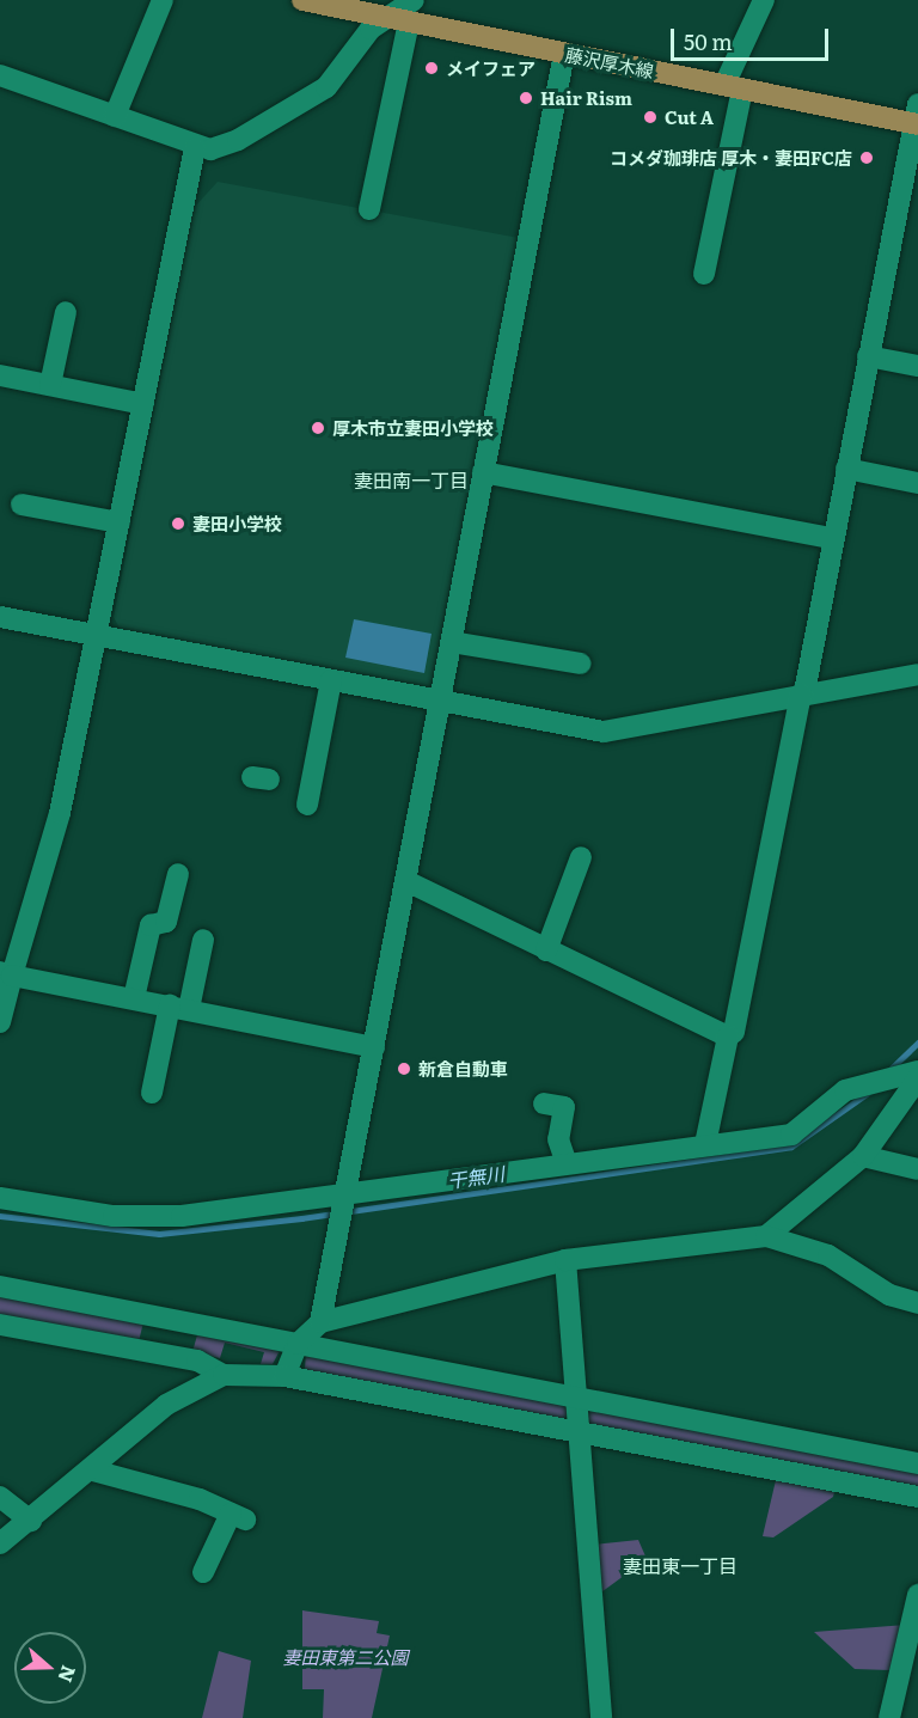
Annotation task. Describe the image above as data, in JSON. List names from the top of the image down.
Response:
{
  "streets": {
    "main road": ["藤沢厚木線"]
  },
  "districts": ["妻田南一丁目", "妻田東一丁目"],
  "water": ["干無川"],
  "parks": ["妻田東第二公園"],
  "places": [
    "メイフェア",
    "Hair Rism",
    "Cut A",
    "コメダ珈琲店 厚木・妻田FC店",
    "厚木市立妻田小学校",
    "妻田小学校",
    "新倉自動車"
  ],
  "scale_bar": "50 m",
  "north": "right"
}
